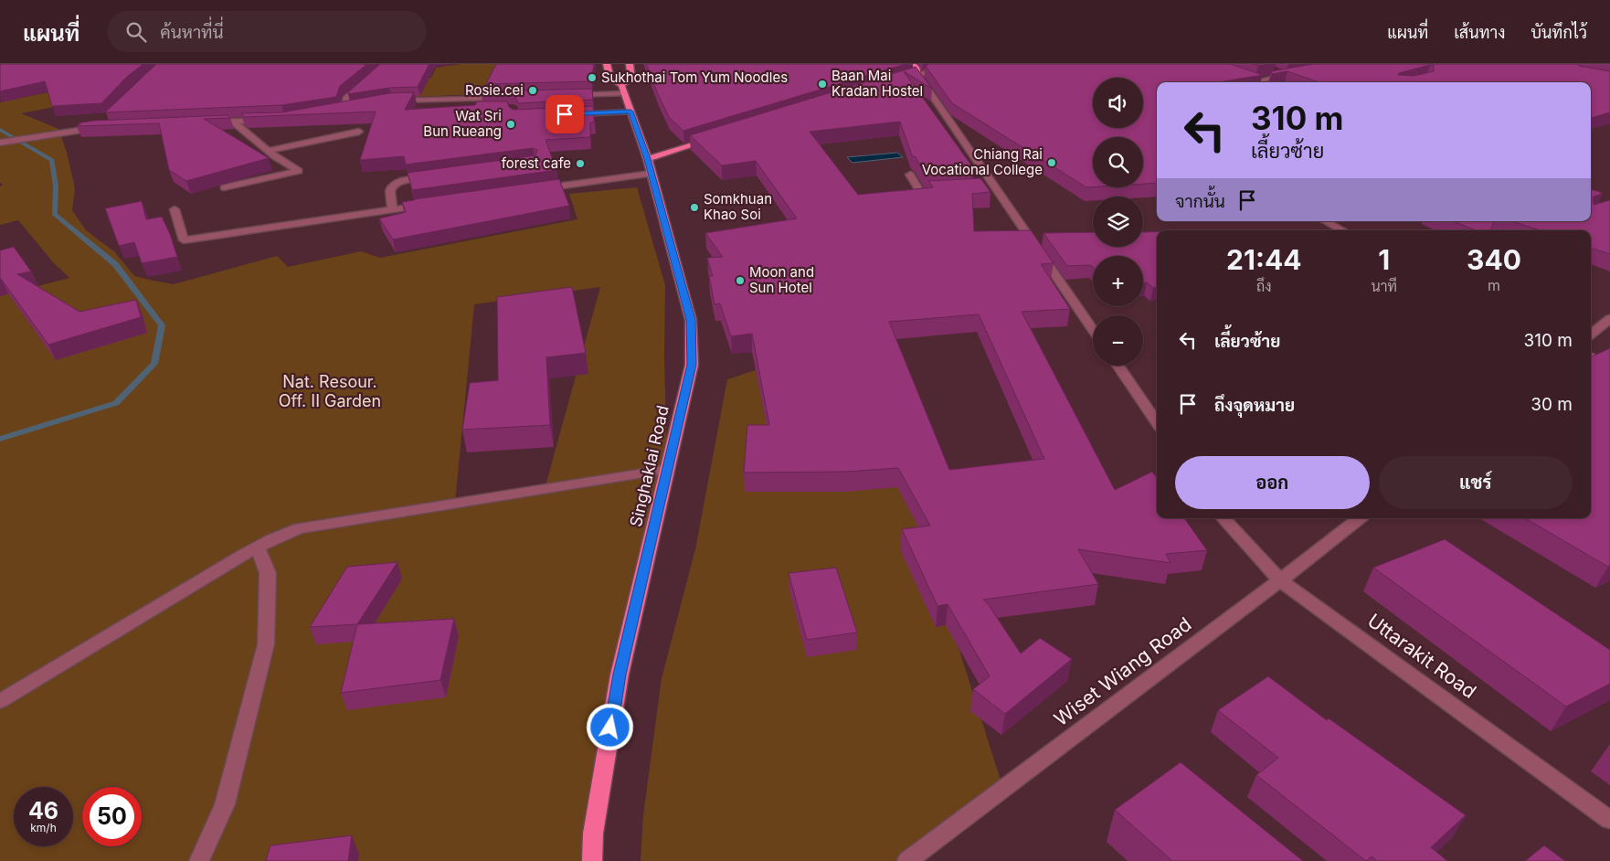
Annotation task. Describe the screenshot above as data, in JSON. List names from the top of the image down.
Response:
{
  "streets": {
    "main road": ["Singhaklai Road"],
    "street": ["Uttarakit Road", "Wiset Wiang Road"]
  },
  "crossings": [
    ["Uttarakit Road", "Wiset Wiang Road"]
  ],
  "parks": ["Nat. Resour. Off. II Garden"],
  "places": [
    "Sukhothai Tom Yum Noodles",
    "Baan Mai Kradan Hostel",
    "Rosie.cei",
    "Wat Sri Bun Rueang",
    "Chiang Rai Vocational College",
    "forest cafe",
    "Somkhuan Khao Soi",
    "Moon and Sun Hotel"
  ],
  "page": {
    "header": "แผนที่",
    "search": "ค้นหาที่นี่",
    "nav": ["แผนที่", "เส้นทาง", "บันทึกไว้"],
    "map_buttons": ["+", "−"],
    "turn": ["310 m", "เลี้ยวซ้าย"],
    "then": "จากนั้น",
    "eta": [
      "21:44",
      "ถึง",
      "1",
      "นาที",
      "340",
      "m"
    ],
    "list": [
      {
        "name": "เลี้ยวซ้าย",
        "value": "310 m"
      },
      {
        "name": "ถึงจุดหมาย",
        "value": "30 m"
      }
    ],
    "buttons": ["ออก", "แชร์"],
    "speed": "46 km/h",
    "limit": "50"
  }
}
